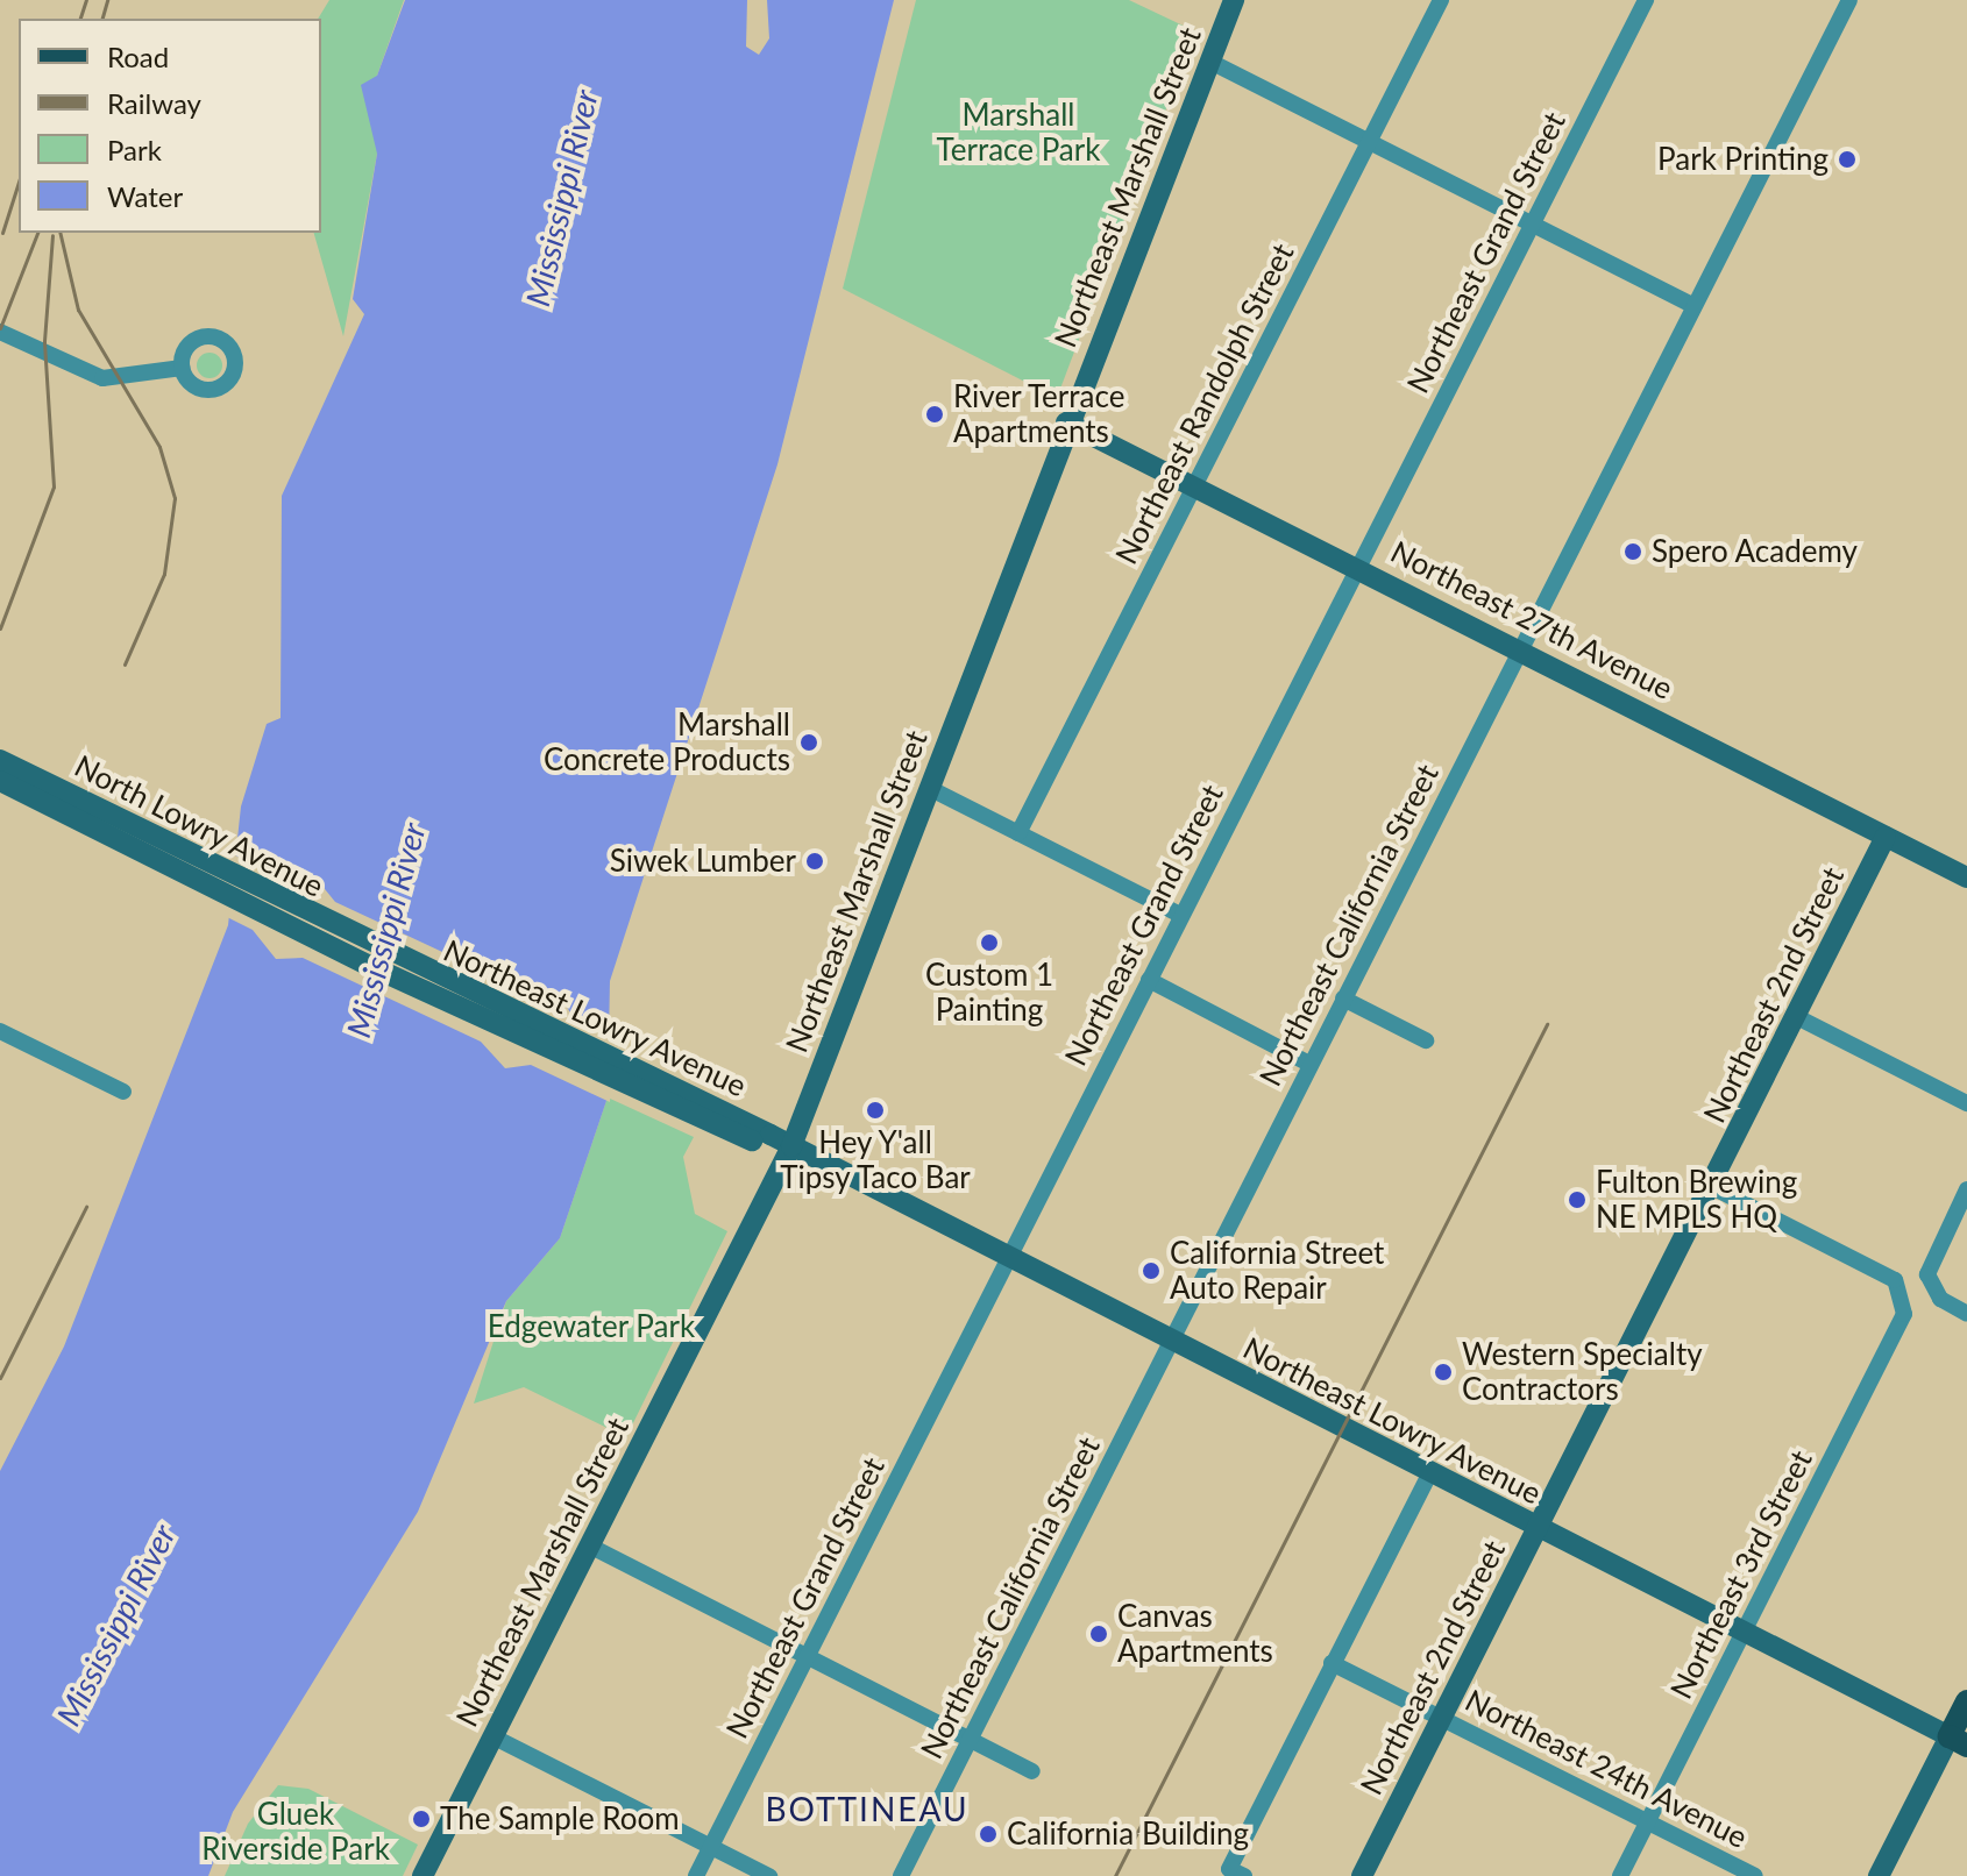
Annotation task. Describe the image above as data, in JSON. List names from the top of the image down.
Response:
{
  "streets": {
    "street": [
      "Northeast Marshall Street",
      "Northeast Grand Street",
      "Northeast Randolph Street",
      "Northeast 27th Avenue",
      "North Lowry Avenue",
      "Northeast California Street",
      "Northeast 2nd Street",
      "Northeast Lowry Avenue",
      "Northeast 3rd Street",
      "Northeast 24th Avenue"
    ]
  },
  "crossings": [
    ["Northeast Marshall Street", "Northeast 27th Avenue"],
    ["Northeast Marshall Street", "Northeast Lowry Avenue"],
    ["Northeast Grand Street", "Northeast 27th Avenue"],
    ["Northeast Grand Street", "Northeast Lowry Avenue"],
    ["Northeast Randolph Street", "Northeast 27th Avenue"],
    ["Northeast 27th Avenue", "Northeast California Street"],
    ["Northeast 27th Avenue", "Northeast 2nd Street"],
    ["North Lowry Avenue", "Northeast Lowry Avenue"],
    ["Northeast California Street", "Northeast Lowry Avenue"],
    ["Northeast 2nd Street", "Northeast Lowry Avenue"],
    ["Northeast 2nd Street", "Northeast 3rd Street"],
    ["Northeast 2nd Street", "Northeast 24th Avenue"],
    ["Northeast Lowry Avenue", "Northeast 3rd Street"],
    ["Northeast 3rd Street", "Northeast 24th Avenue"]
  ],
  "districts": ["BOTTINEAU"],
  "water": ["Mississippi River"],
  "parks": ["Marshall Terrace Park", "Edgewater Park", "Gluek Riverside Park"],
  "places": [
    "Park Printing",
    "River Terrace Apartments",
    "Spero Academy",
    "Marshall Concrete Products",
    "Siwek Lumber",
    "Custom 1 Painting",
    "Hey Y'all Tipsy Taco Bar",
    "Fulton Brewing NE MPLS HQ",
    "California Street Auto Repair",
    "Western Specialty Contractors",
    "Canvas Apartments",
    "The Sample Room",
    "California Building"
  ],
  "legend": [
    "Road",
    "Railway",
    "Park",
    "Water"
  ]
}
